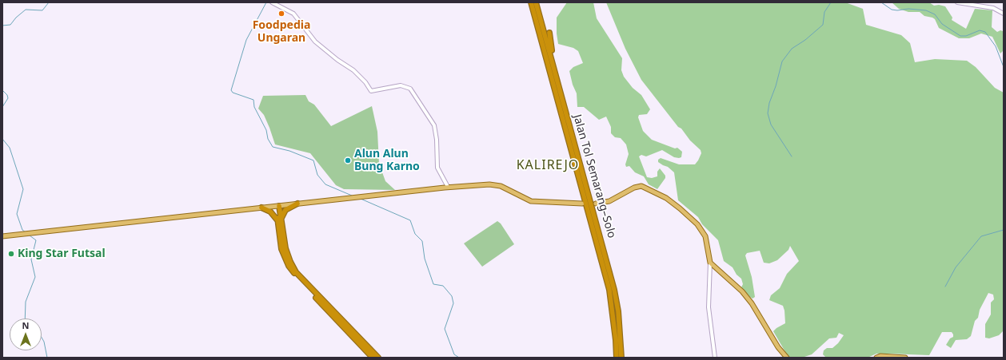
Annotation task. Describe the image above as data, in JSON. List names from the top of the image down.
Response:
{
  "streets": {
    "highway": ["Jalan Tol Semarang–Solo"]
  },
  "districts": ["KALIREJO"],
  "places": ["Foodpedia Ungaran", "Alun Alun Bung Karno", "King Star Futsal"],
  "north": "top"
}
